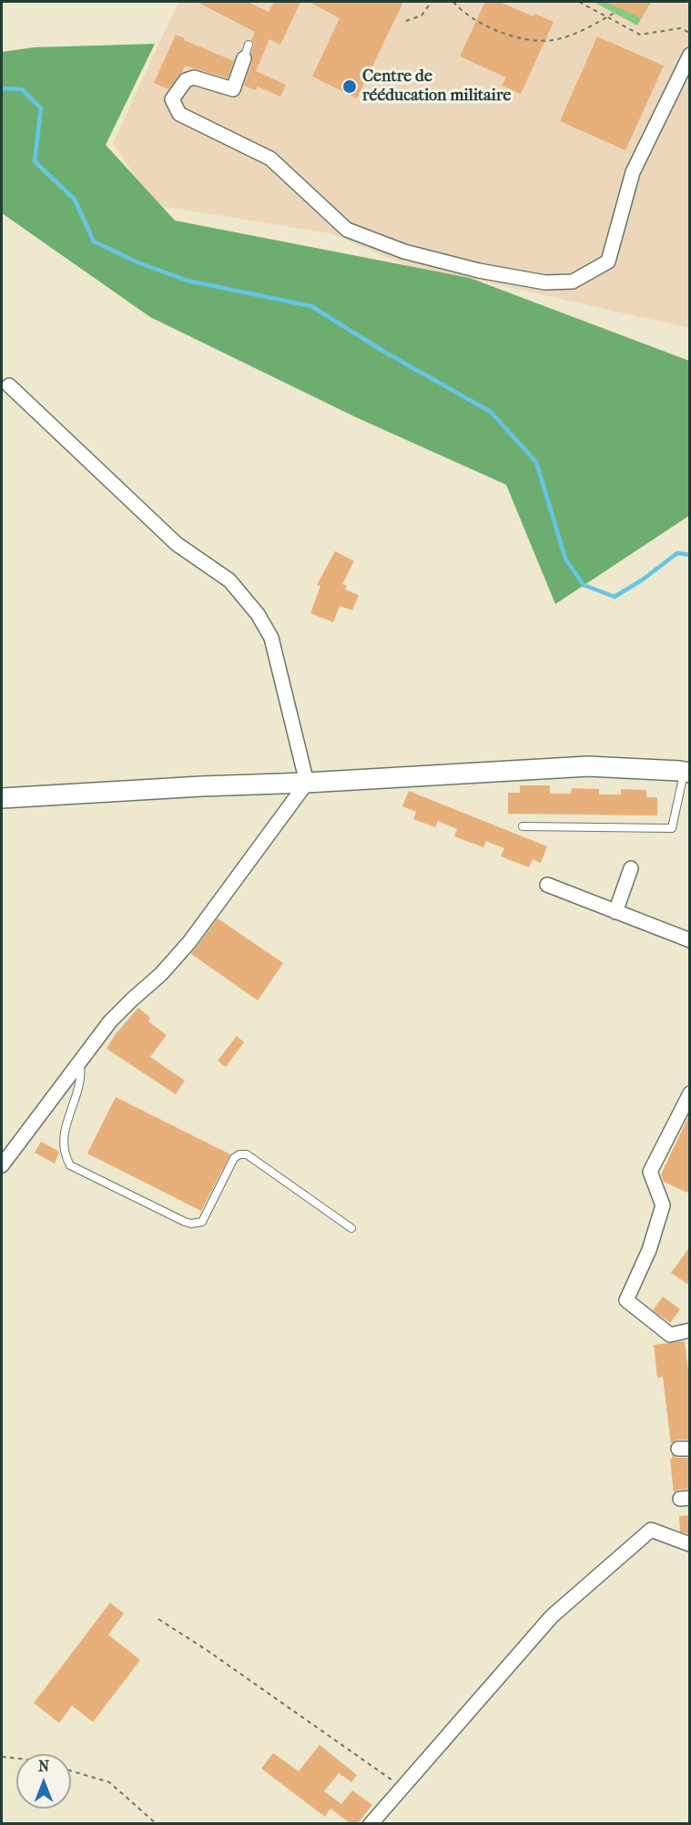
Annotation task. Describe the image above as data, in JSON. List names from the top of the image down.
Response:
{
  "places": ["Centre de rééducation militaire"],
  "north": "top"
}
